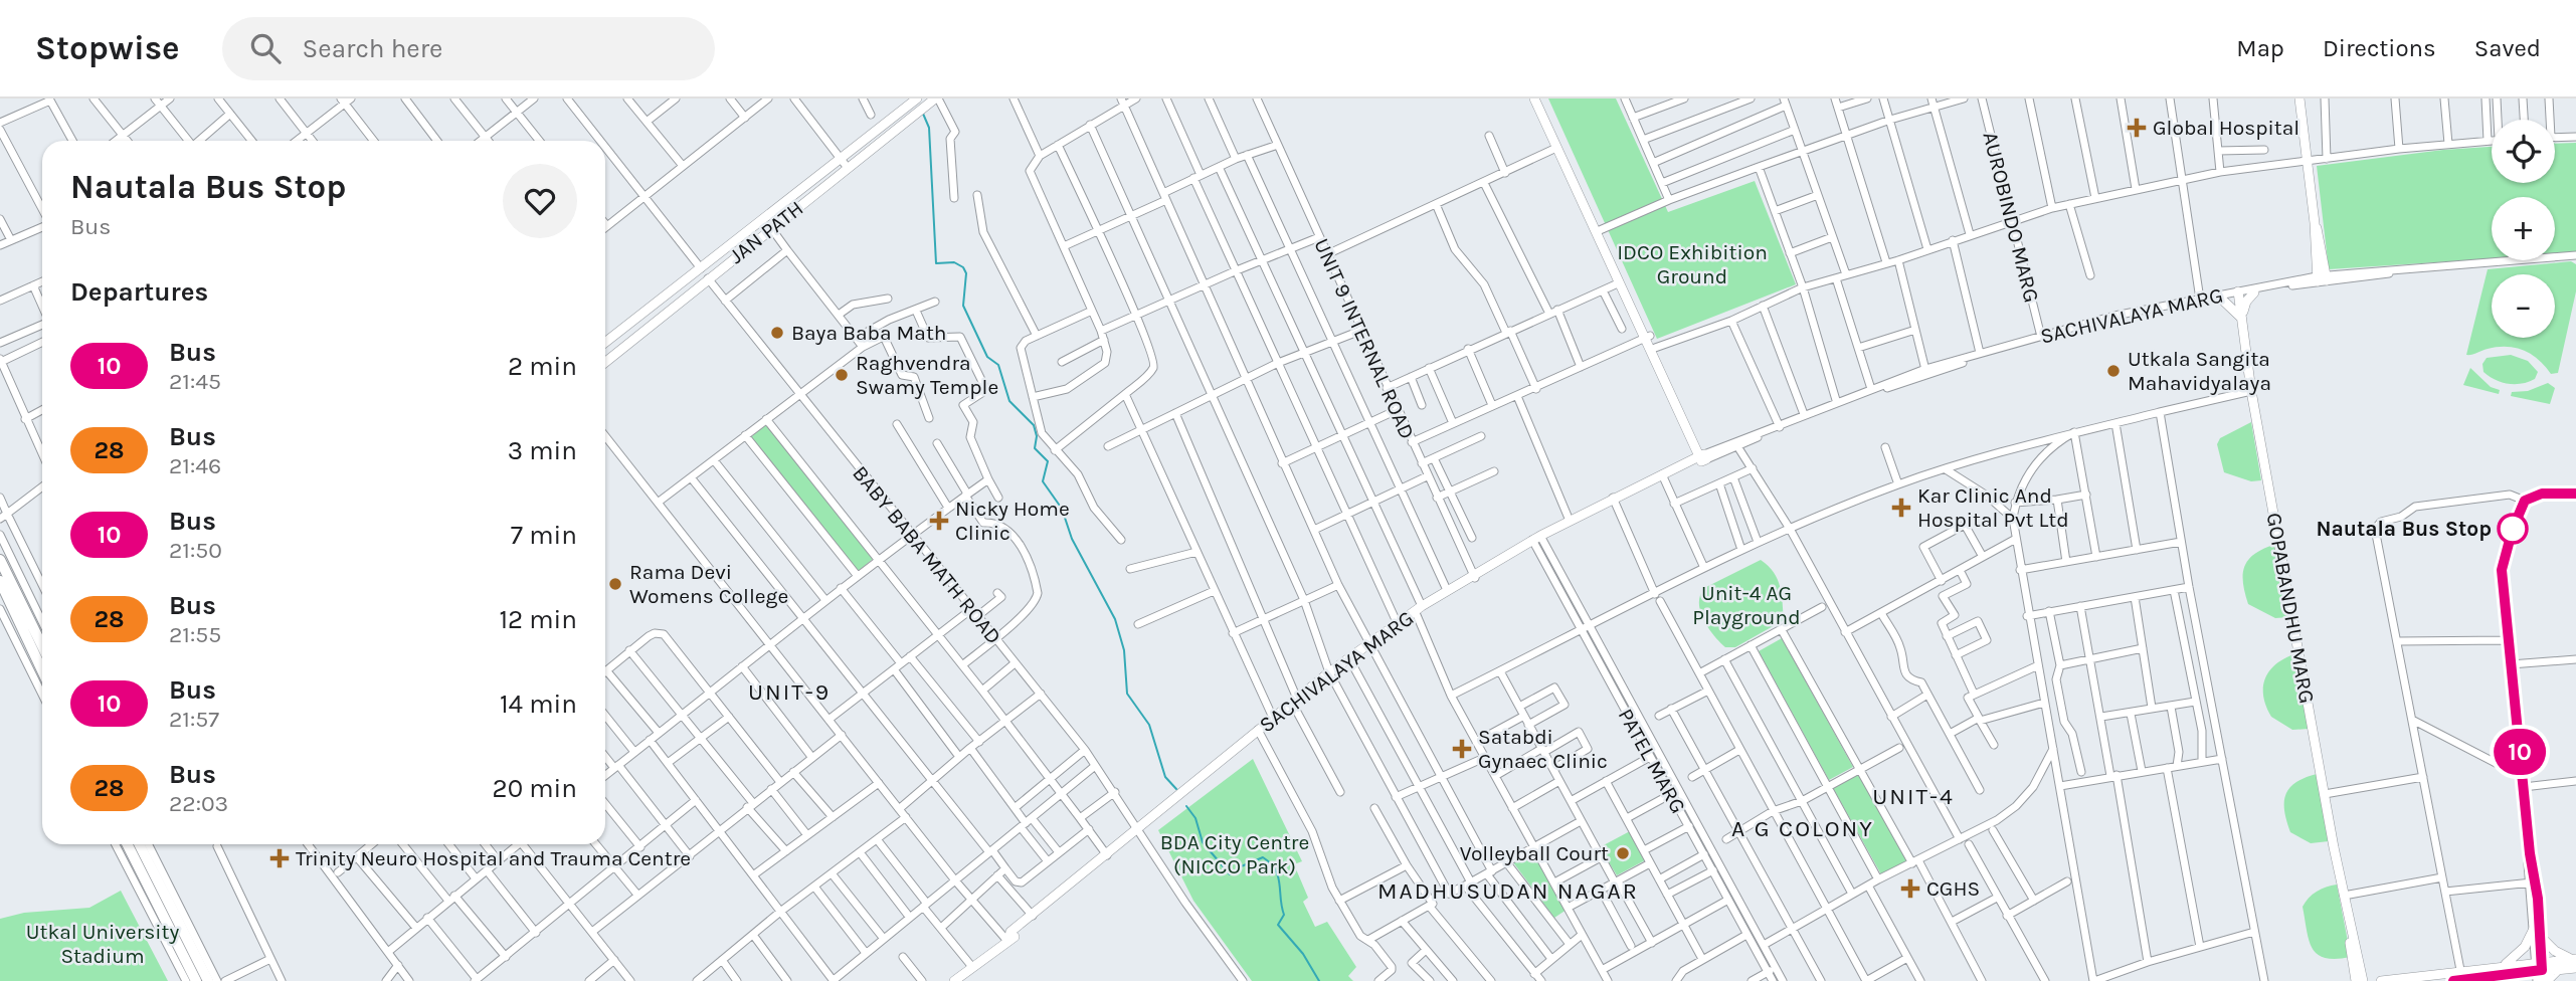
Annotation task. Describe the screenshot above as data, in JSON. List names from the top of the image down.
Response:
{
  "streets": {
    "main road": ["JAN PATH", "SACHIVALAYA MARG", "GOPABANDHU MARG"],
    "street": [
      "AUROBINDO MARG",
      "UNIT 9 INTERNAL ROAD",
      "BABY BABA MATH ROAD",
      "PATEL MARG"
    ]
  },
  "crossings": [
    ["AUROBINDO MARG", "SACHIVALAYA MARG"],
    ["JAN PATH", "BABY BABA MATH ROAD"],
    ["SACHIVALAYA MARG", "UNIT 9 INTERNAL ROAD"],
    ["SACHIVALAYA MARG", "BABY BABA MATH ROAD"],
    ["SACHIVALAYA MARG", "GOPABANDHU MARG"],
    ["SACHIVALAYA MARG", "PATEL MARG"]
  ],
  "districts": [
    "UNIT-9",
    "UNIT-4",
    "A G COLONY",
    "MADHUSUDAN NAGAR"
  ],
  "parks": [
    "IDCO Exhibition Ground",
    "Unit-4 AG Playground",
    "BDA City Centre (NICCO Park)",
    "Utkal University Stadium"
  ],
  "places": {
    "health": [
      "Global Hospital",
      "Kar Clinic And Hospital Pvt Ltd",
      "Nicky Home Clinic",
      "Satabdi Gynaec Clinic",
      "Trinity Neuro Hospital and Trauma Centre",
      "CGHS"
    ],
    "other": [
      "Baya Baba Math",
      "Utkala Sangita Mahavidyalaya",
      "Raghvendra Swamy Temple",
      "Nautala Bus Stop",
      "Rama Devi Womens College",
      "Volleyball Court"
    ]
  },
  "lines": ["bus line 10"],
  "page": {
    "header": "Stopwise",
    "search": "Search here",
    "nav": ["Map", "Directions", "Saved"],
    "on_map": "10",
    "map_buttons": ["+", "−"],
    "heading": [
      ["Nautala Bus Stop", "Bus"],
      "Departures"
    ],
    "list": [
      {
        "mark": "10",
        "name": "Bus",
        "note": "21:45",
        "value": "2 min"
      },
      {
        "mark": "28",
        "name": "Bus",
        "note": "21:46",
        "value": "3 min"
      },
      {
        "mark": "10",
        "name": "Bus",
        "note": "21:50",
        "value": "7 min"
      },
      {
        "mark": "28",
        "name": "Bus",
        "note": "21:55",
        "value": "12 min"
      },
      {
        "mark": "10",
        "name": "Bus",
        "note": "21:57",
        "value": "14 min"
      },
      {
        "mark": "28",
        "name": "Bus",
        "note": "22:03",
        "value": "20 min"
      }
    ]
  }
}
